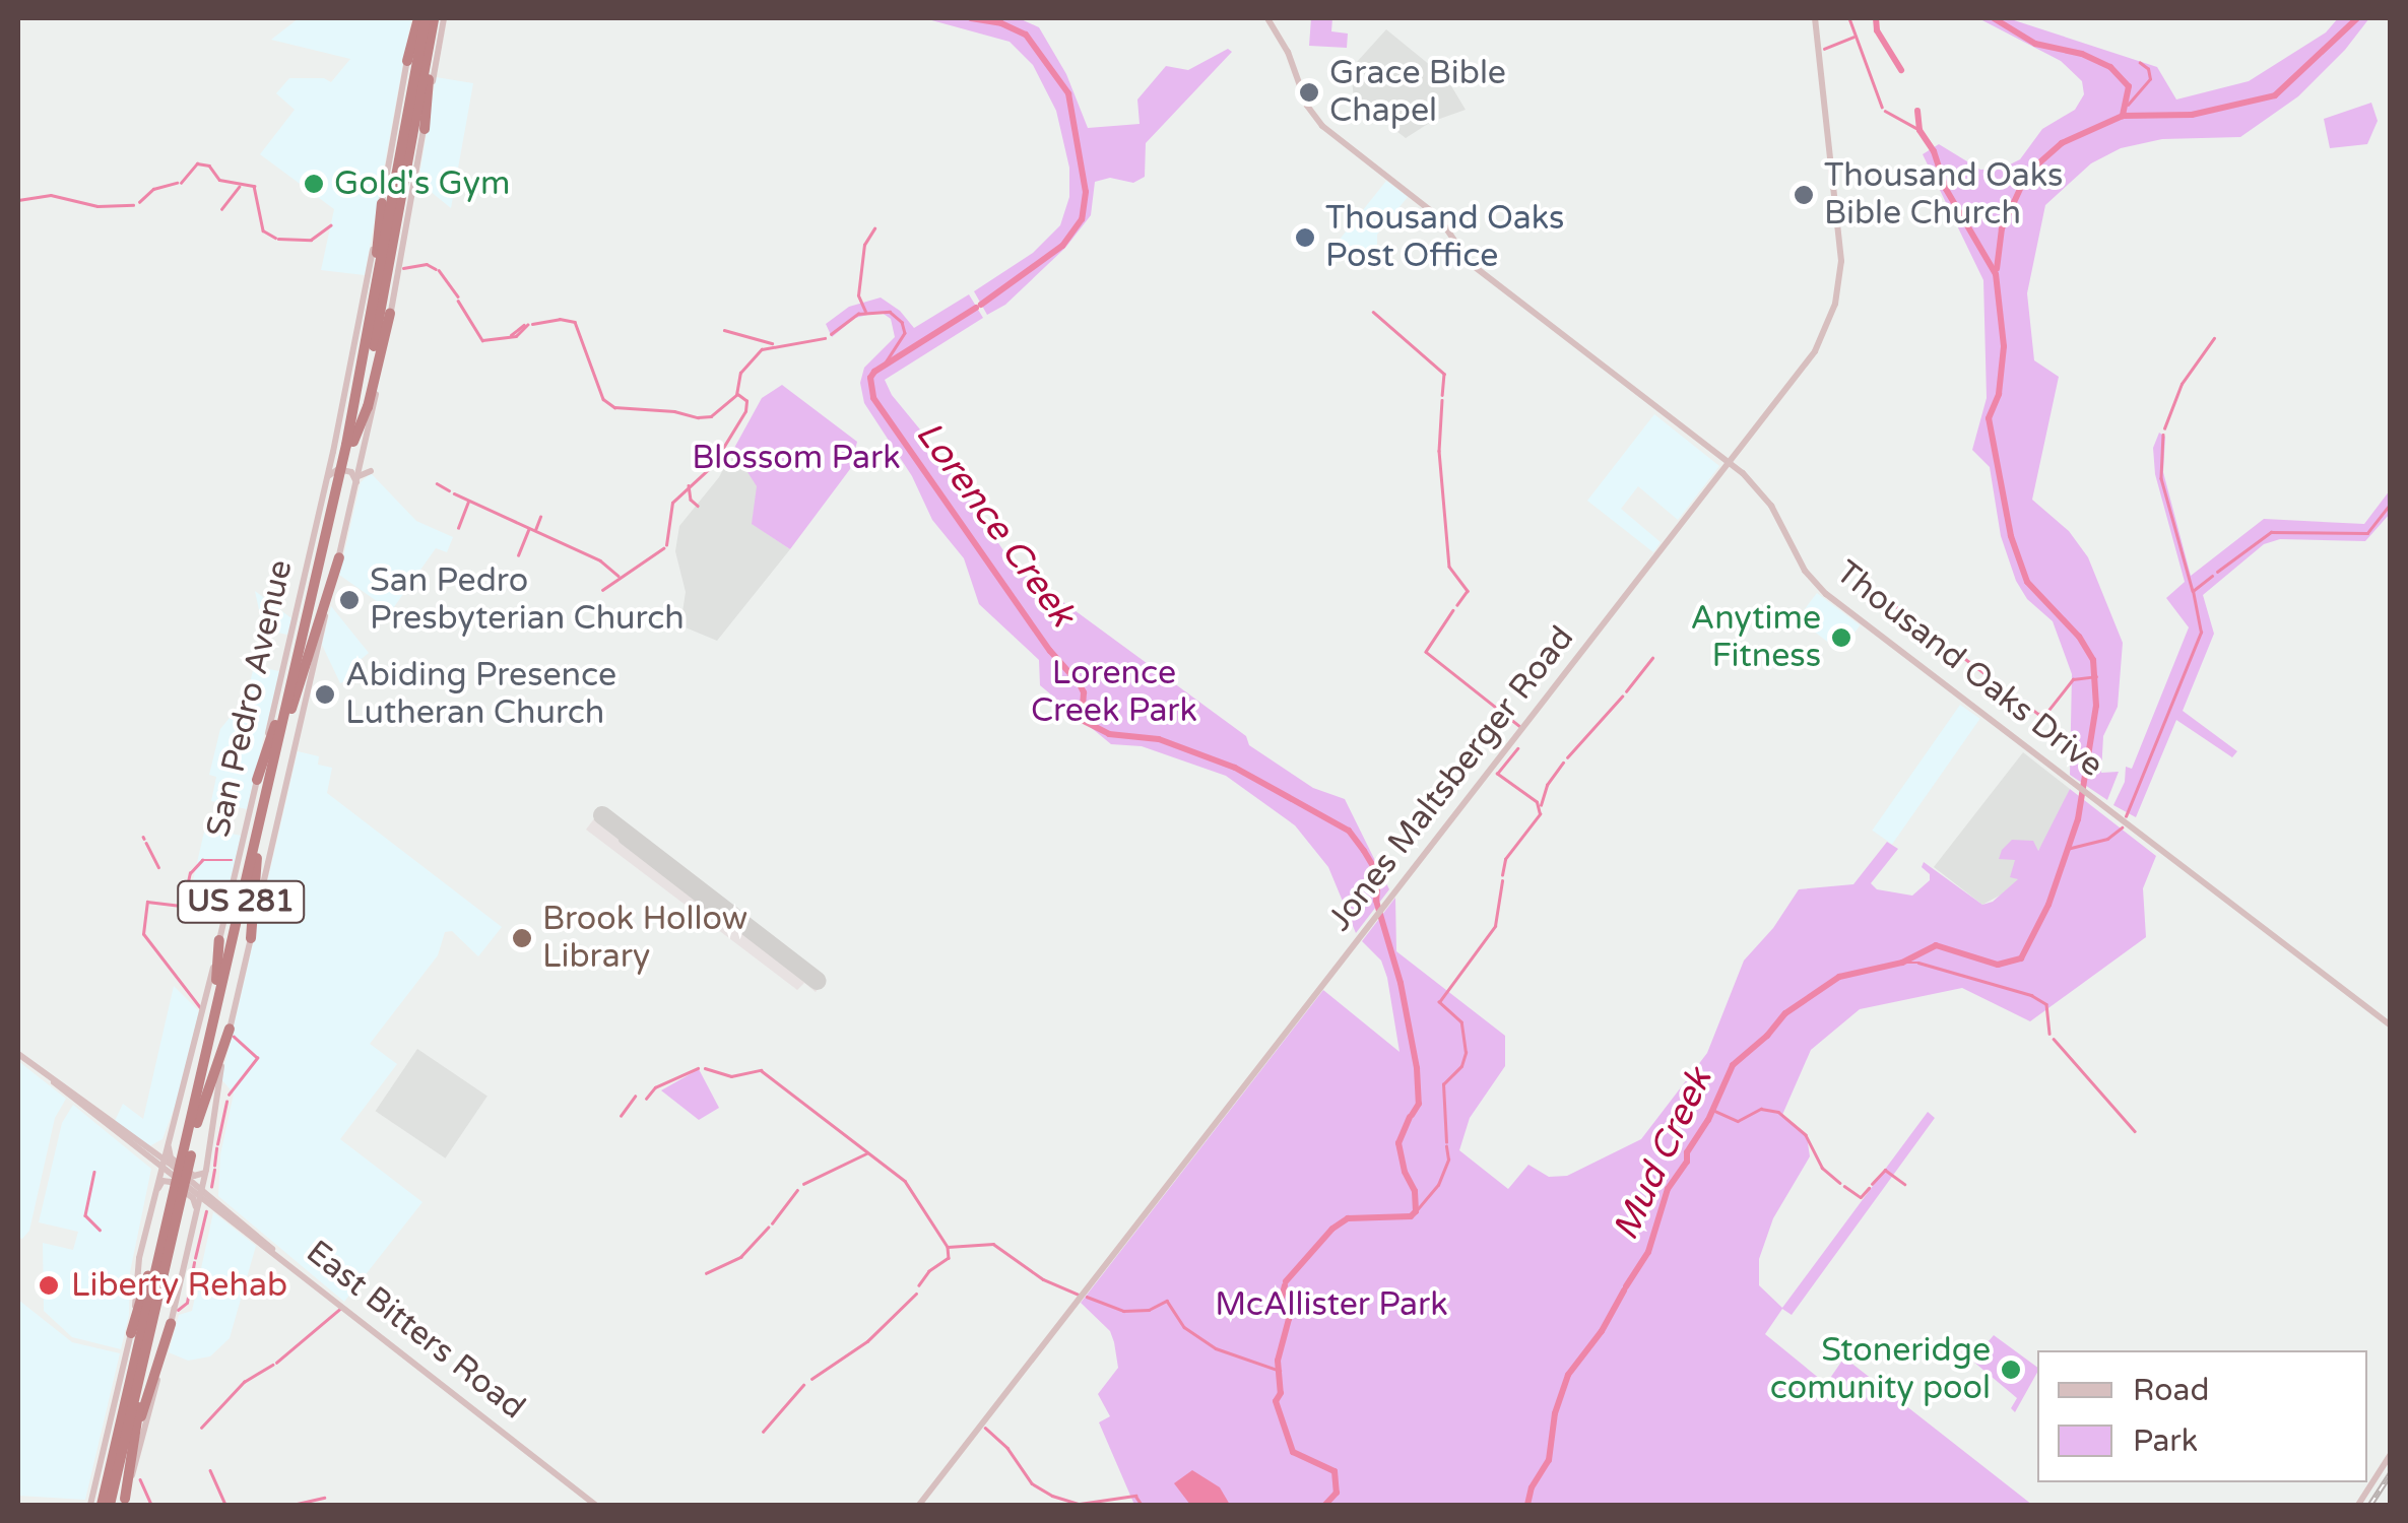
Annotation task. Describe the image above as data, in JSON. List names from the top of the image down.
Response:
{
  "streets": {
    "highway": ["US 281"],
    "main road": [
      "Thousand Oaks Drive",
      "San Pedro Avenue",
      "Jones Maltsberger Road",
      "East Bitters Road"
    ]
  },
  "crossings": [
    ["Thousand Oaks Drive", "Jones Maltsberger Road"],
    ["San Pedro Avenue", "US 281"],
    ["San Pedro Avenue", "East Bitters Road"]
  ],
  "water": ["Lorence Creek", "Mud Creek"],
  "parks": ["Blossom Park", "Lorence Creek Park", "McAllister Park"],
  "places": [
    "Grace Bible Chapel",
    "Gold's Gym",
    "Thousand Oaks Bible Church",
    "Thousand Oaks Post Office",
    "San Pedro Presbyterian Church",
    "Anytime Fitness",
    "Abiding Presence Lutheran Church",
    "Brook Hollow Library",
    "Liberty Rehab",
    "Stoneridge comunity pool"
  ],
  "legend": ["Road", "Park"]
}
